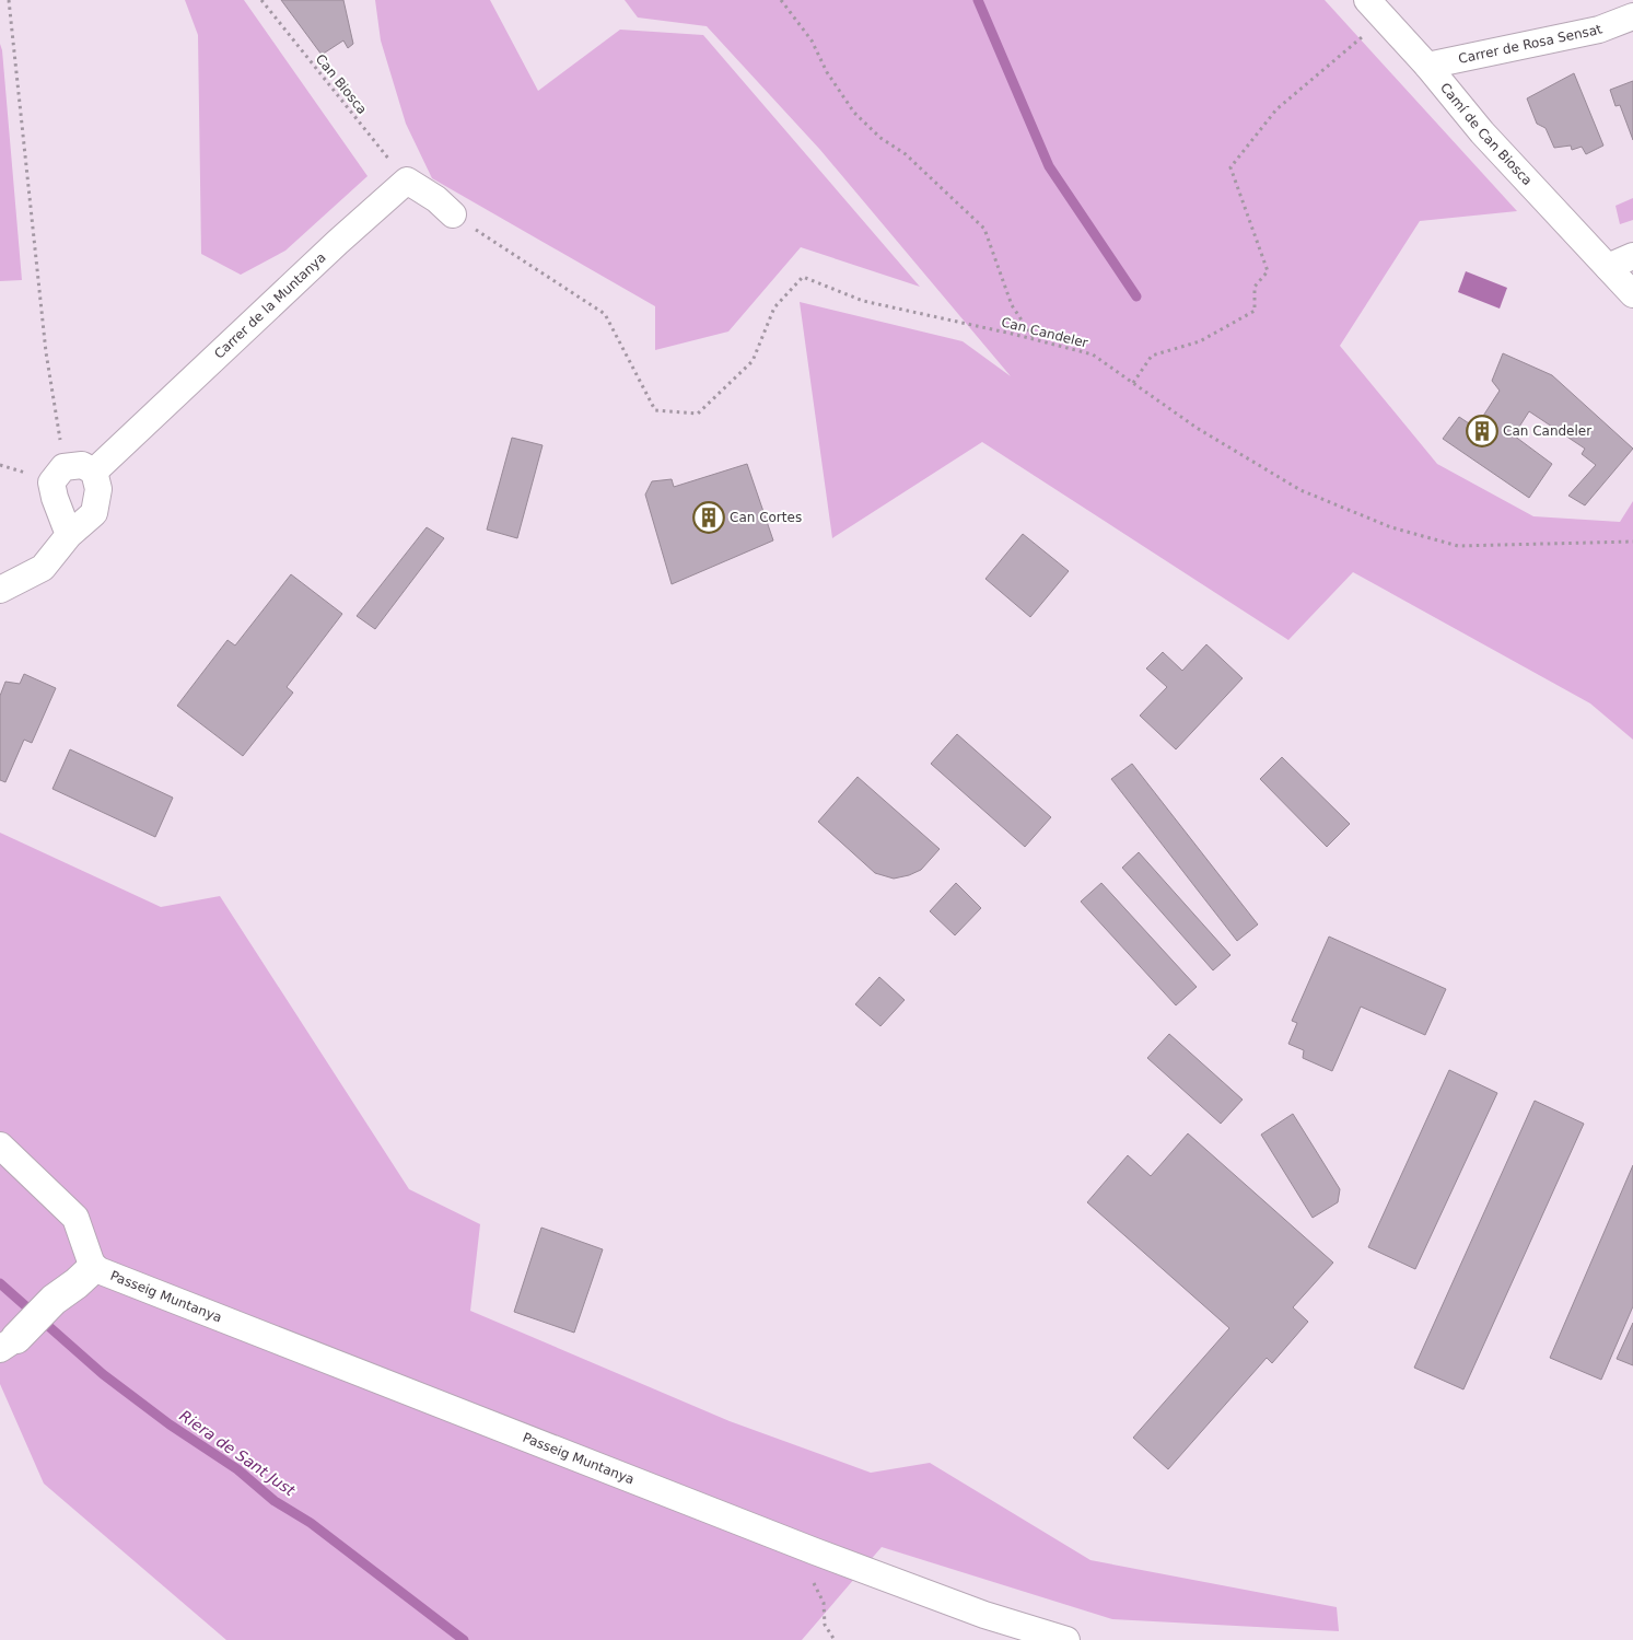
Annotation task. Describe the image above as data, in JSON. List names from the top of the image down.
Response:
{
  "streets": {
    "street": [
      "Carrer de Rosa Sensat",
      "Camí de Can Biosca",
      "Carrer de la Muntanya",
      "Passeig Muntanya"
    ],
    "path": ["Can Biosca", "Can Candeler"]
  },
  "crossings": [
    ["Carrer de Rosa Sensat", "Camí de Can Biosca"],
    ["Can Biosca", "Carrer de la Muntanya"]
  ],
  "water": ["Riera de Sant Just"],
  "places": {
    "building": ["Can Candeler", "Can Cortes"]
  }
}
